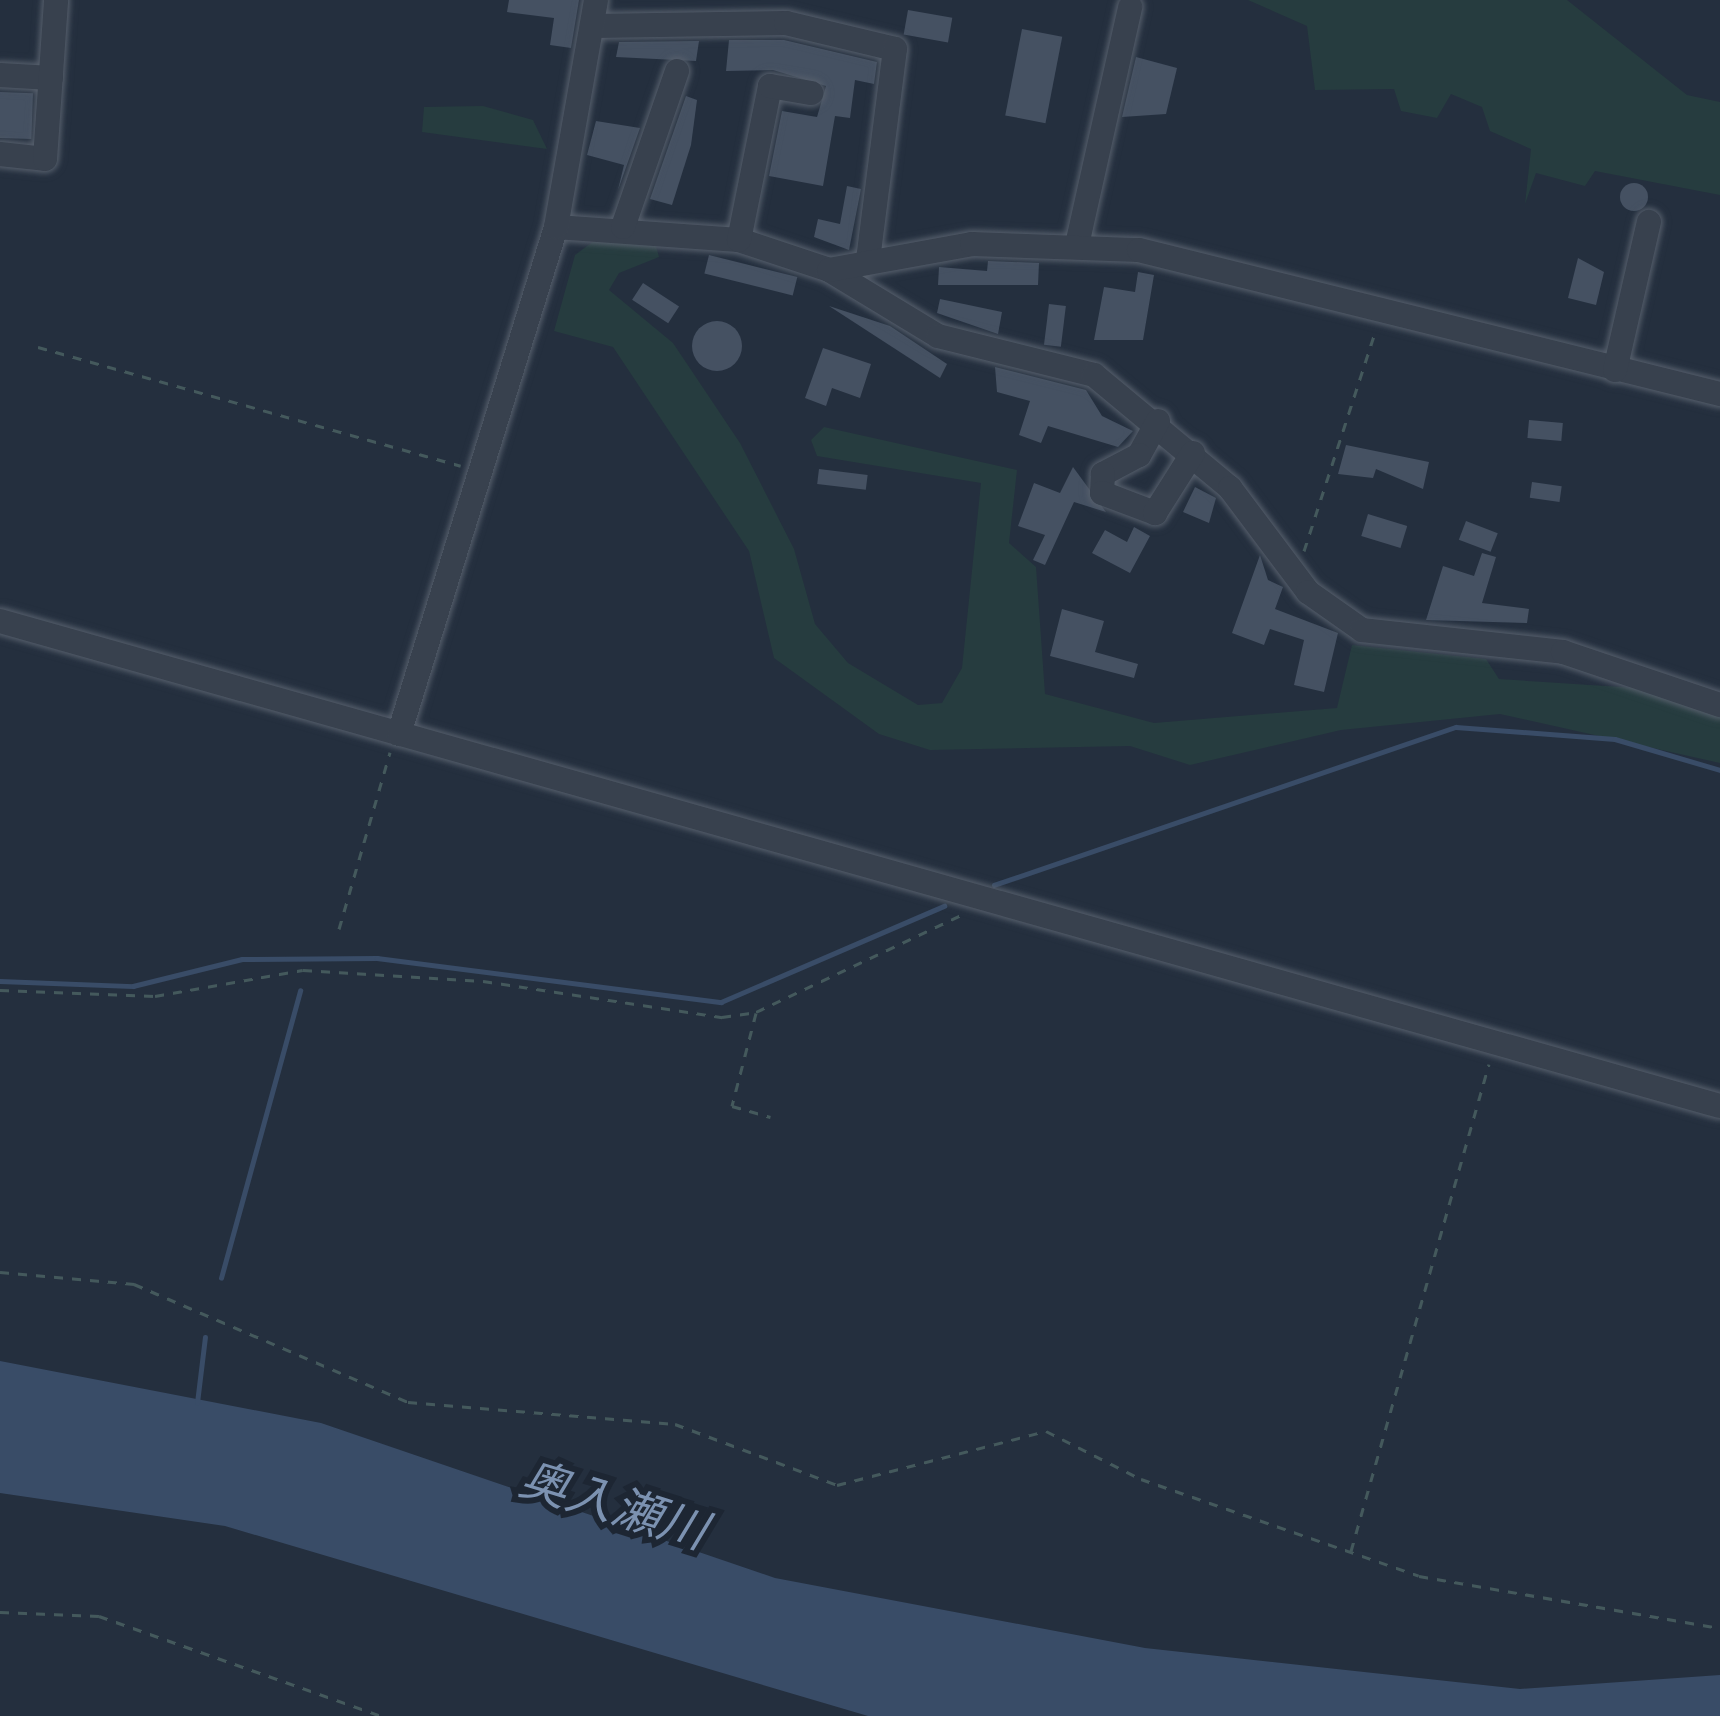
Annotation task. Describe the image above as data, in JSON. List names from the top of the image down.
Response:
{
  "water": ["奥入瀬川"]
}
